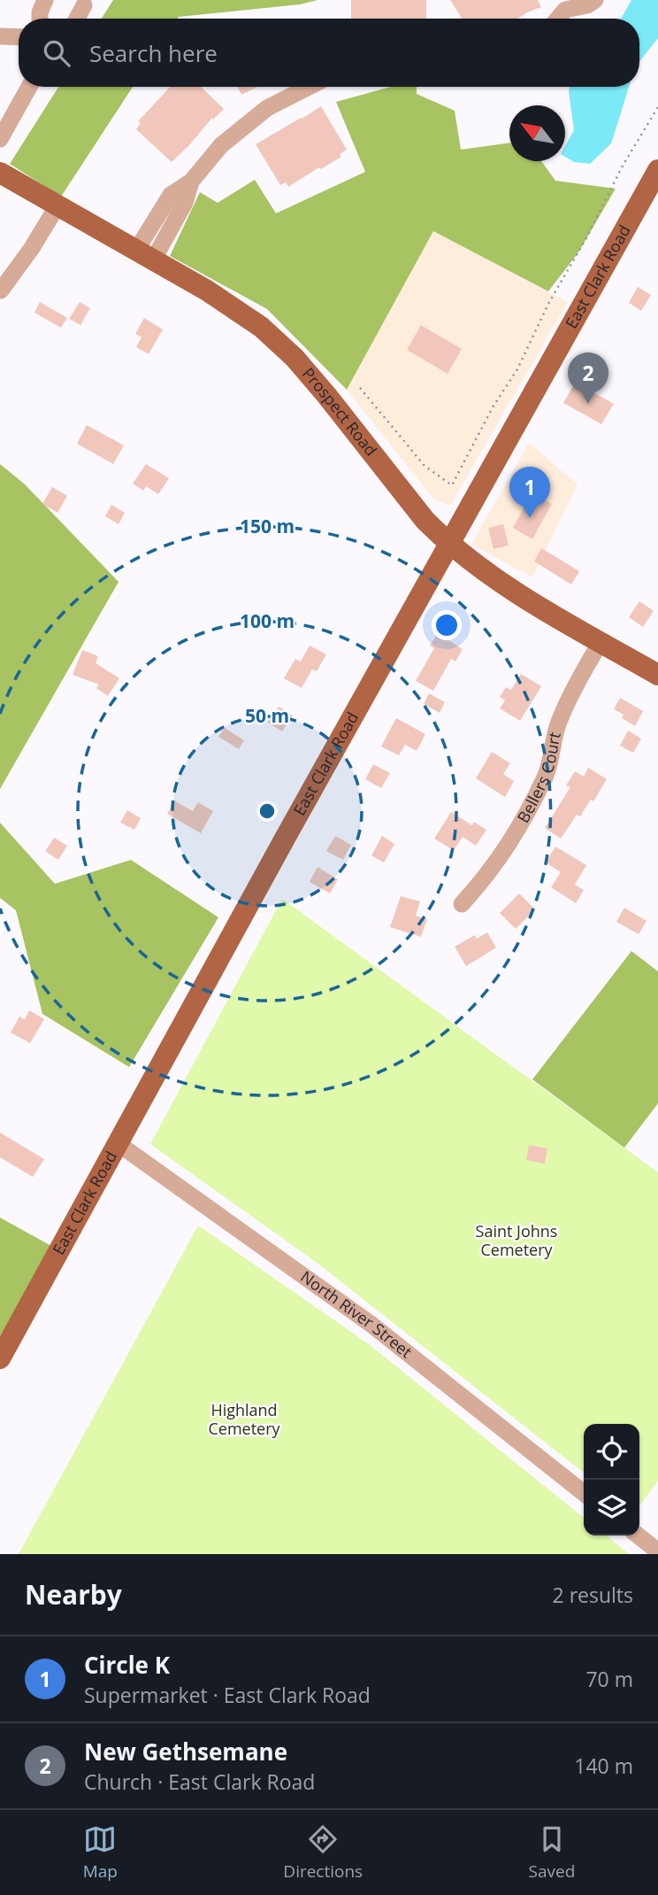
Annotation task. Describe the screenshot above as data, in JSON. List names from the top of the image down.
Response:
{
  "streets": {
    "main road": ["East Clark Road", "Prospect Road"],
    "street": ["Bellers Court", "North River Street"]
  },
  "crossings": [
    ["East Clark Road", "Prospect Road"],
    ["East Clark Road", "North River Street"],
    ["Prospect Road", "Bellers Court"]
  ],
  "parks": ["Saint Johns Cemetery", "Highland Cemetery"],
  "north": "top left",
  "page": {
    "search": "Search here",
    "pins": ["2", "1"],
    "heading": ["Nearby", "2 results"],
    "list": [
      {
        "mark": "1",
        "name": "Circle K",
        "note": "Supermarket · East Clark Road",
        "value": "70 m"
      },
      {
        "mark": "2",
        "name": "New Gethsemane",
        "note": "Church · East Clark Road",
        "value": "140 m"
      }
    ],
    "nav": ["Map", "Directions", "Saved"]
  },
  "rings": ["150 m", "100 m", "50 m"]
}
